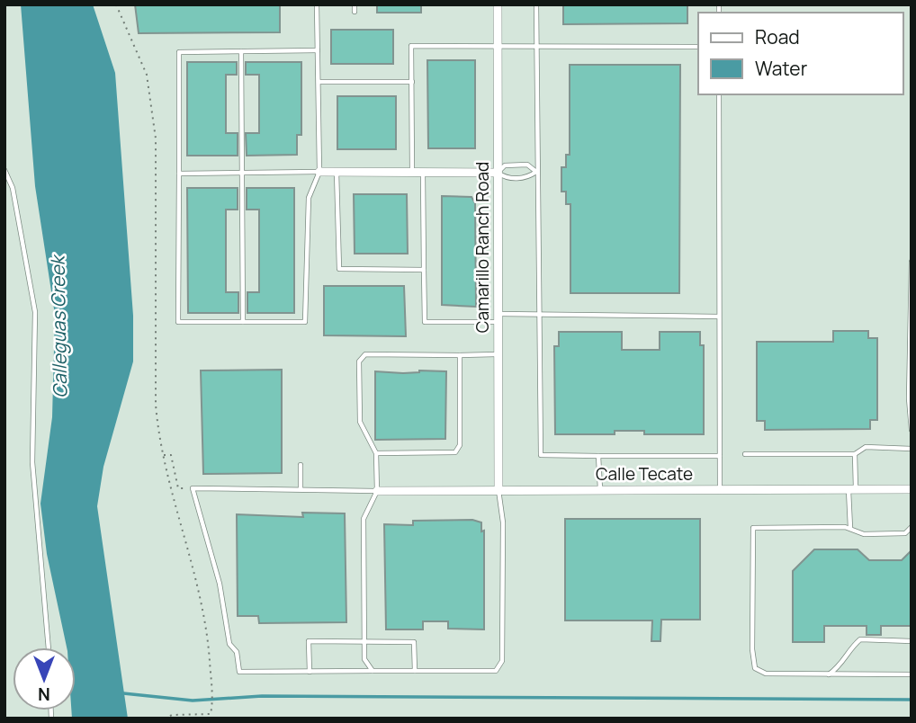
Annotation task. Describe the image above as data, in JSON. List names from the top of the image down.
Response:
{
  "streets": {
    "street": ["Camarillo Ranch Road", "Calle Tecate"]
  },
  "crossings": [
    ["Camarillo Ranch Road", "Calle Tecate"]
  ],
  "water": ["Calleguas Creek"],
  "legend": ["Road", "Water"],
  "north": "bottom"
}
